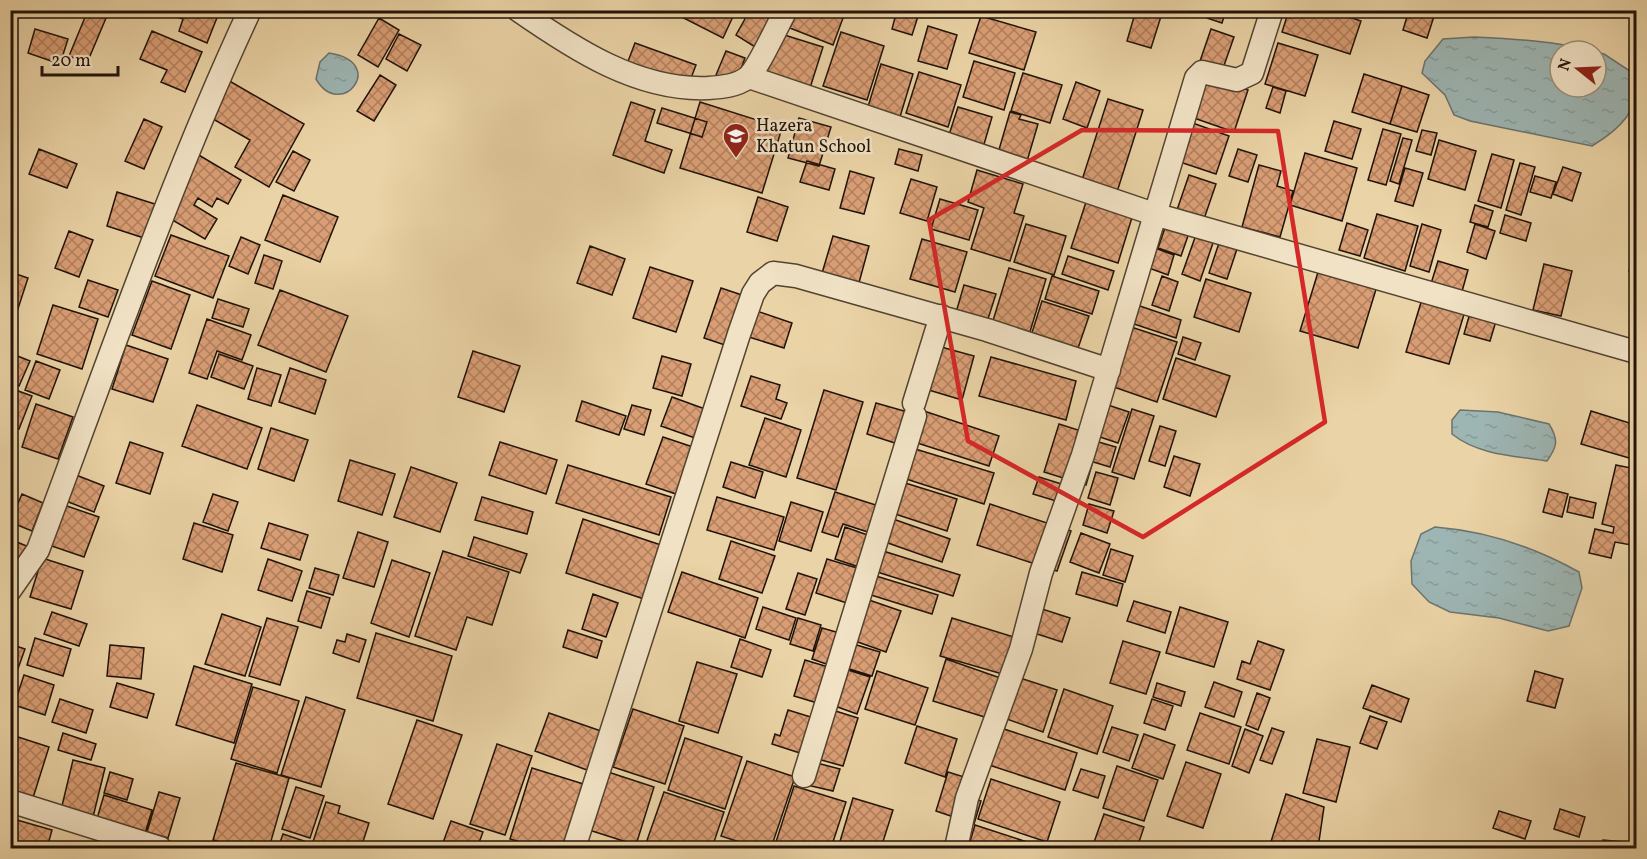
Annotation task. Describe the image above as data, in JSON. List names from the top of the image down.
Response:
{
  "places": {
    "school or university": ["Hazera Khatun School"]
  },
  "scale_bar": "20 m",
  "north": "left"
}
